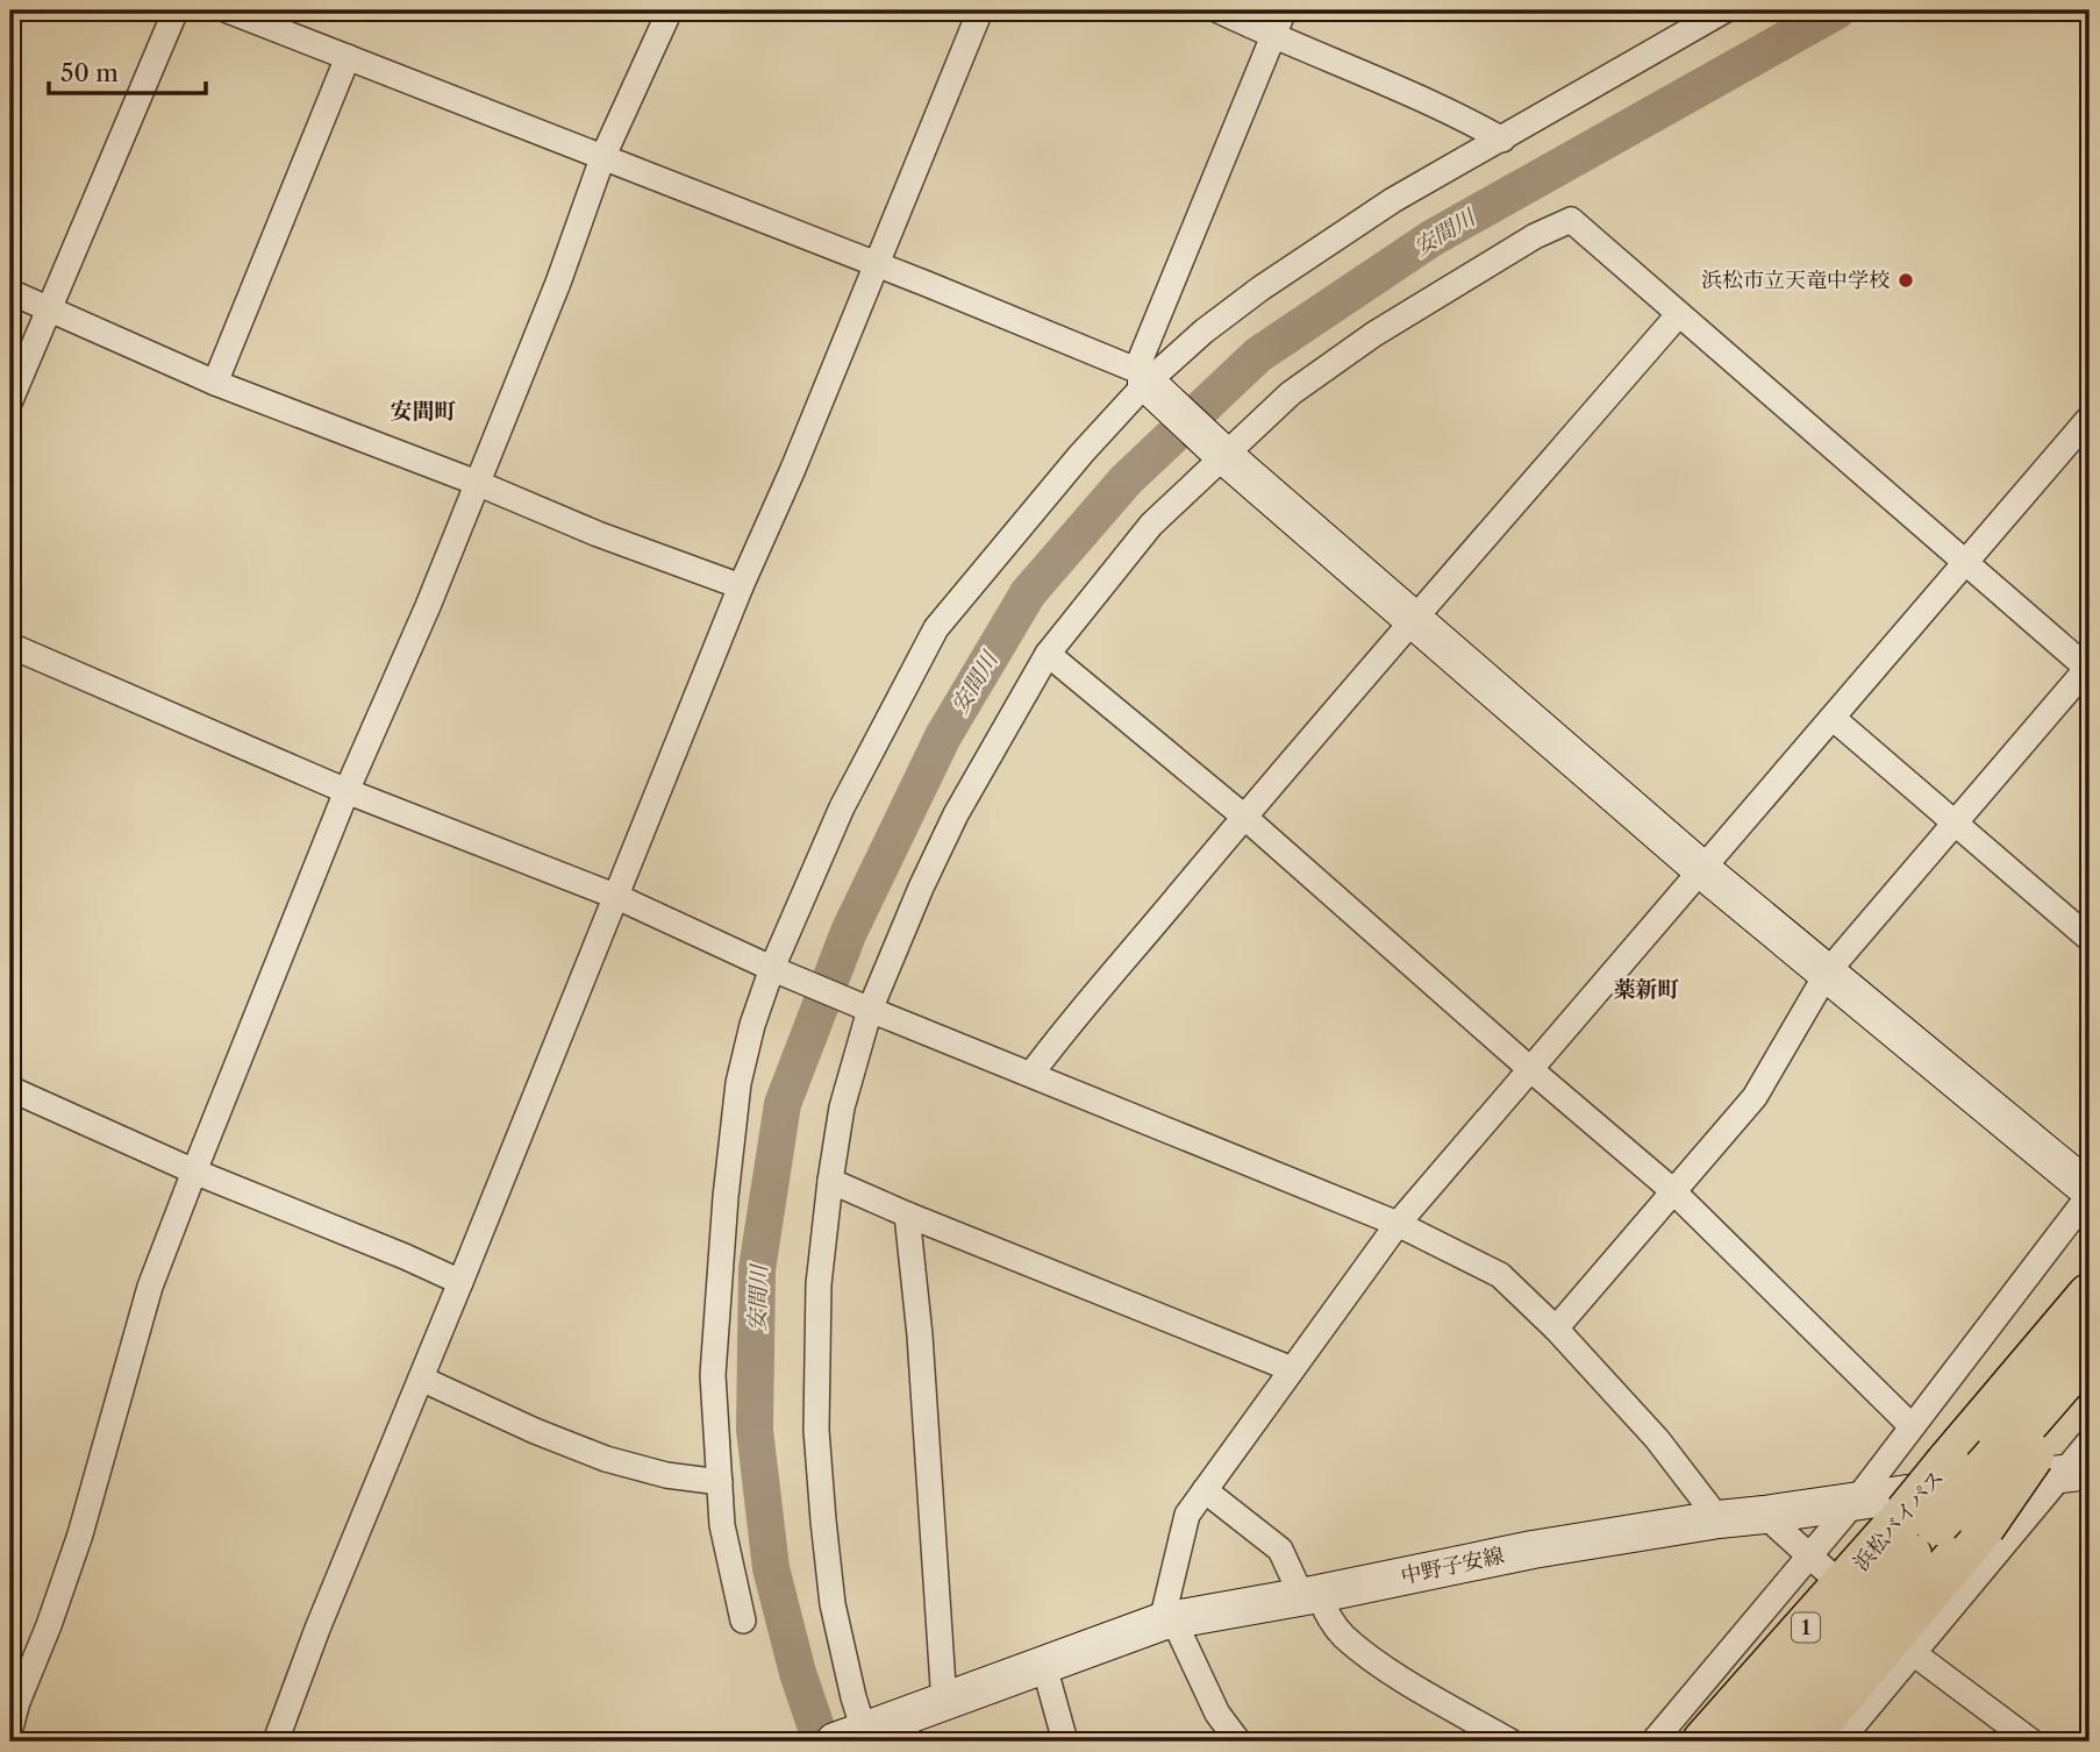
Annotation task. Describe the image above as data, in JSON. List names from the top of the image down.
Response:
{
  "streets": {
    "highway": ["浜松バイパス", "1"],
    "street": ["中野子安線"]
  },
  "crossings": [
    ["浜松バイパス", "中野子安線"],
    ["浜松バイパス", "1"],
    ["中野子安線", "1"]
  ],
  "districts": ["安間町", "薬新町"],
  "water": ["安間川"],
  "places": ["浜松市立天竜中学校"],
  "scale_bar": "50 m"
}
